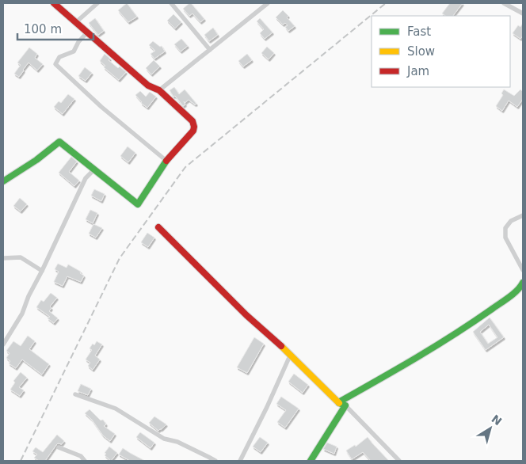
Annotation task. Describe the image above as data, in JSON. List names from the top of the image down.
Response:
{
  "legend": ["Fast", "Slow", "Jam"],
  "scale_bar": "100 m",
  "north": "top right"
}
